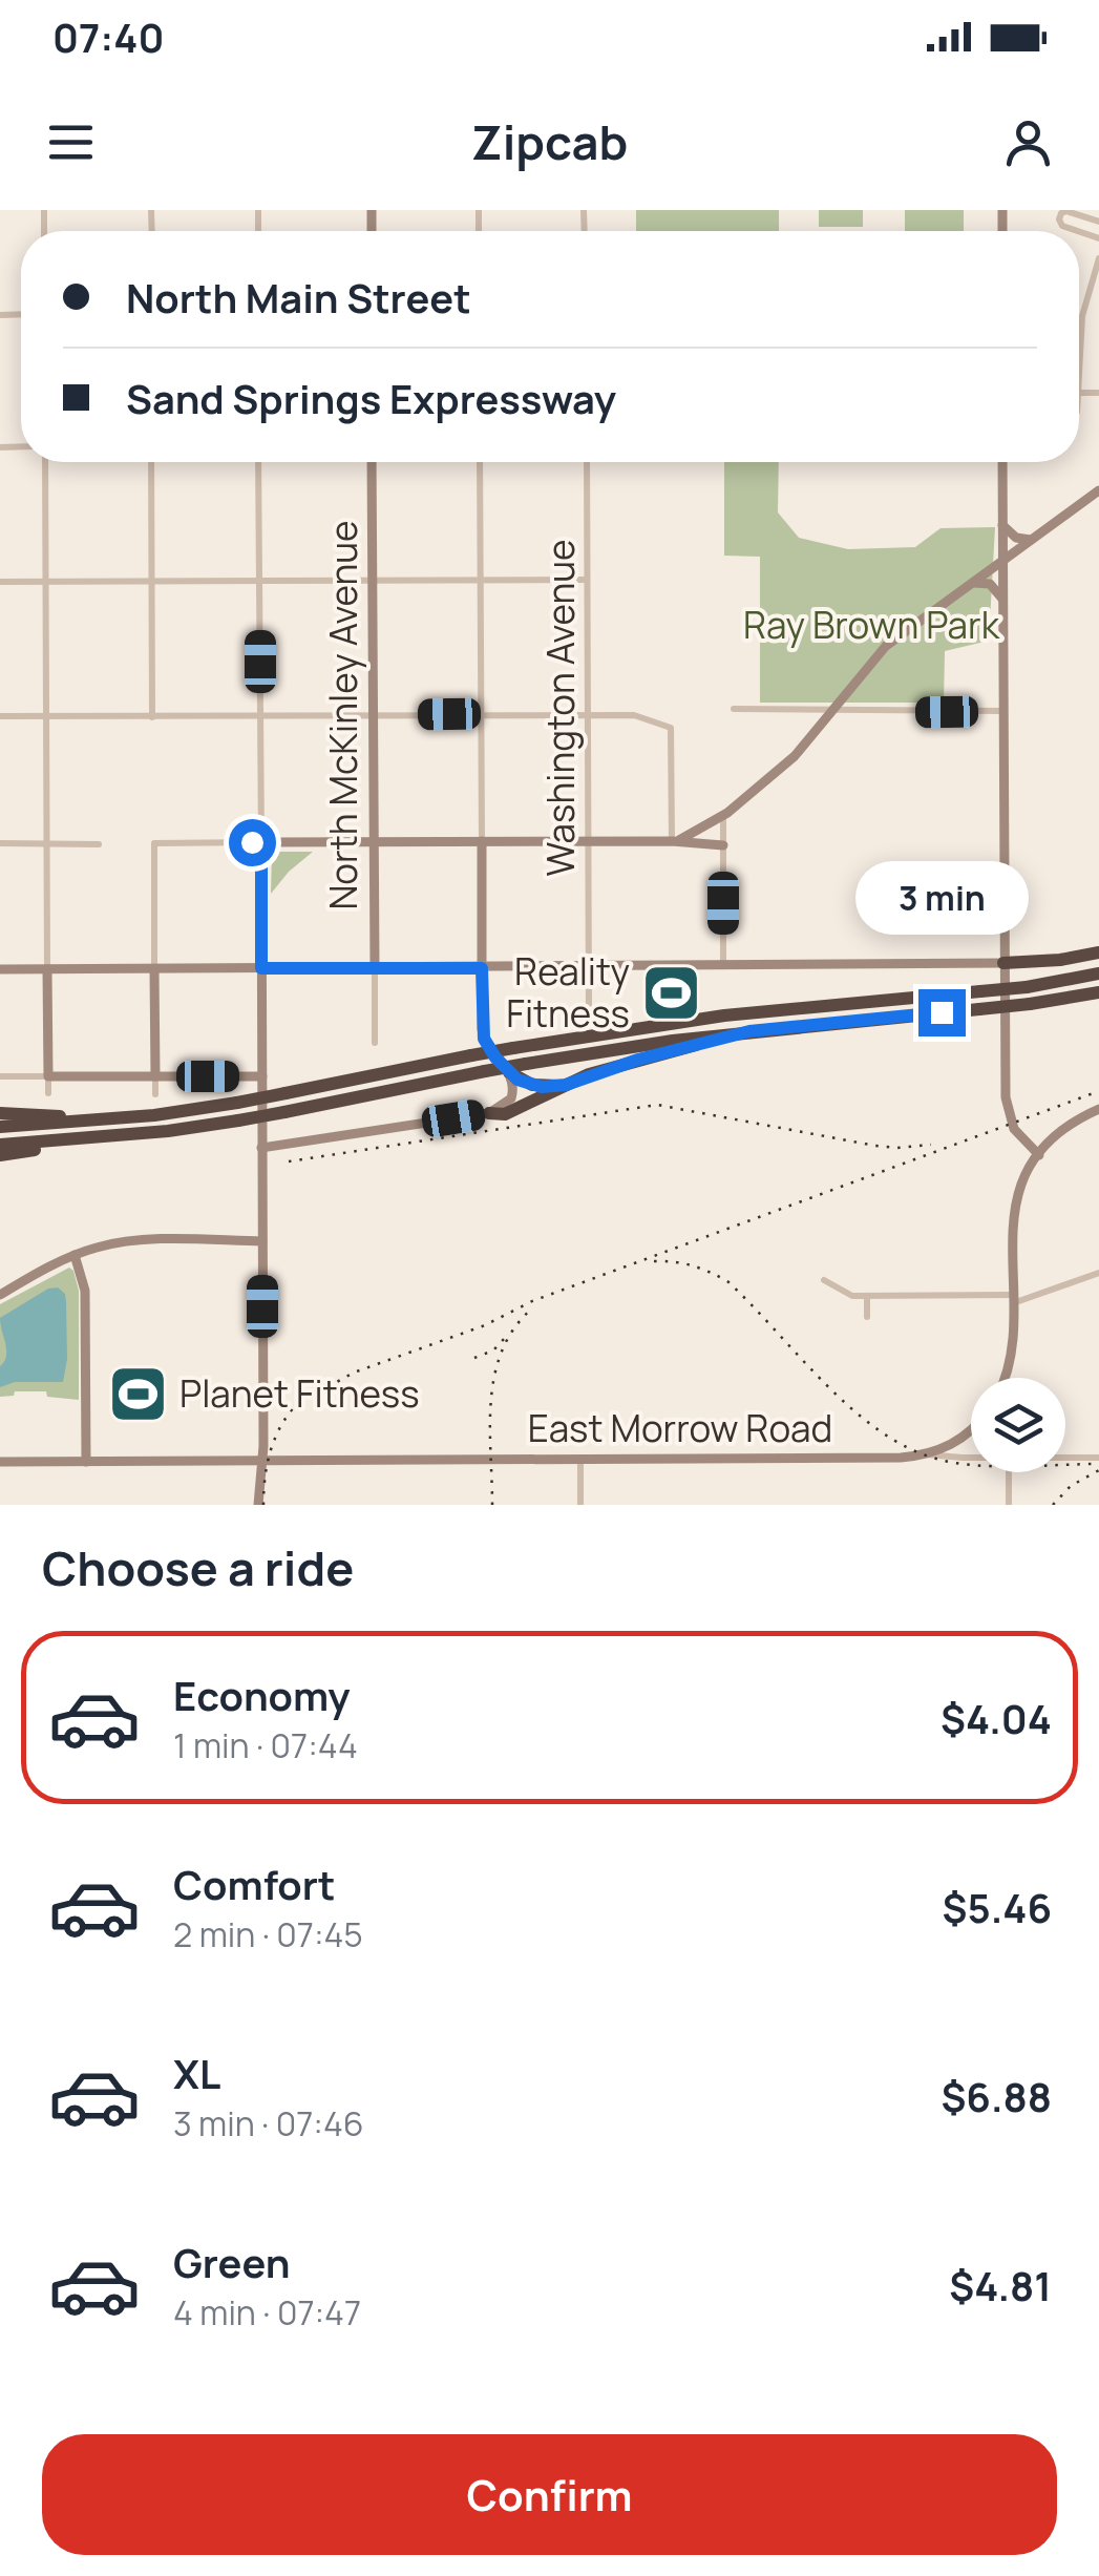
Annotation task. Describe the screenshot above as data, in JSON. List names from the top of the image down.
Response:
{
  "streets": {
    "main road": ["North McKinley Avenue", "East Morrow Road"],
    "street": ["Washington Avenue"]
  },
  "parks": ["Ray Brown Park"],
  "places": {
    "sports": ["Reality Fitness", "Planet Fitness"]
  },
  "page": {
    "status": "07:40",
    "header": "Zipcab",
    "banner": ["North Main Street", "Sand Springs Expressway"],
    "bubble": "3 min",
    "heading": "Choose a ride",
    "list": [
      {
        "name": "Economy",
        "note": "1 min · 07:44",
        "value": "$4.04"
      },
      {
        "name": "Comfort",
        "note": "2 min · 07:45",
        "value": "$5.46"
      },
      {
        "name": "XL",
        "note": "3 min · 07:46",
        "value": "$6.88"
      },
      {
        "name": "Green",
        "note": "4 min · 07:47",
        "value": "$4.81"
      }
    ],
    "buttons": "Confirm"
  }
}
